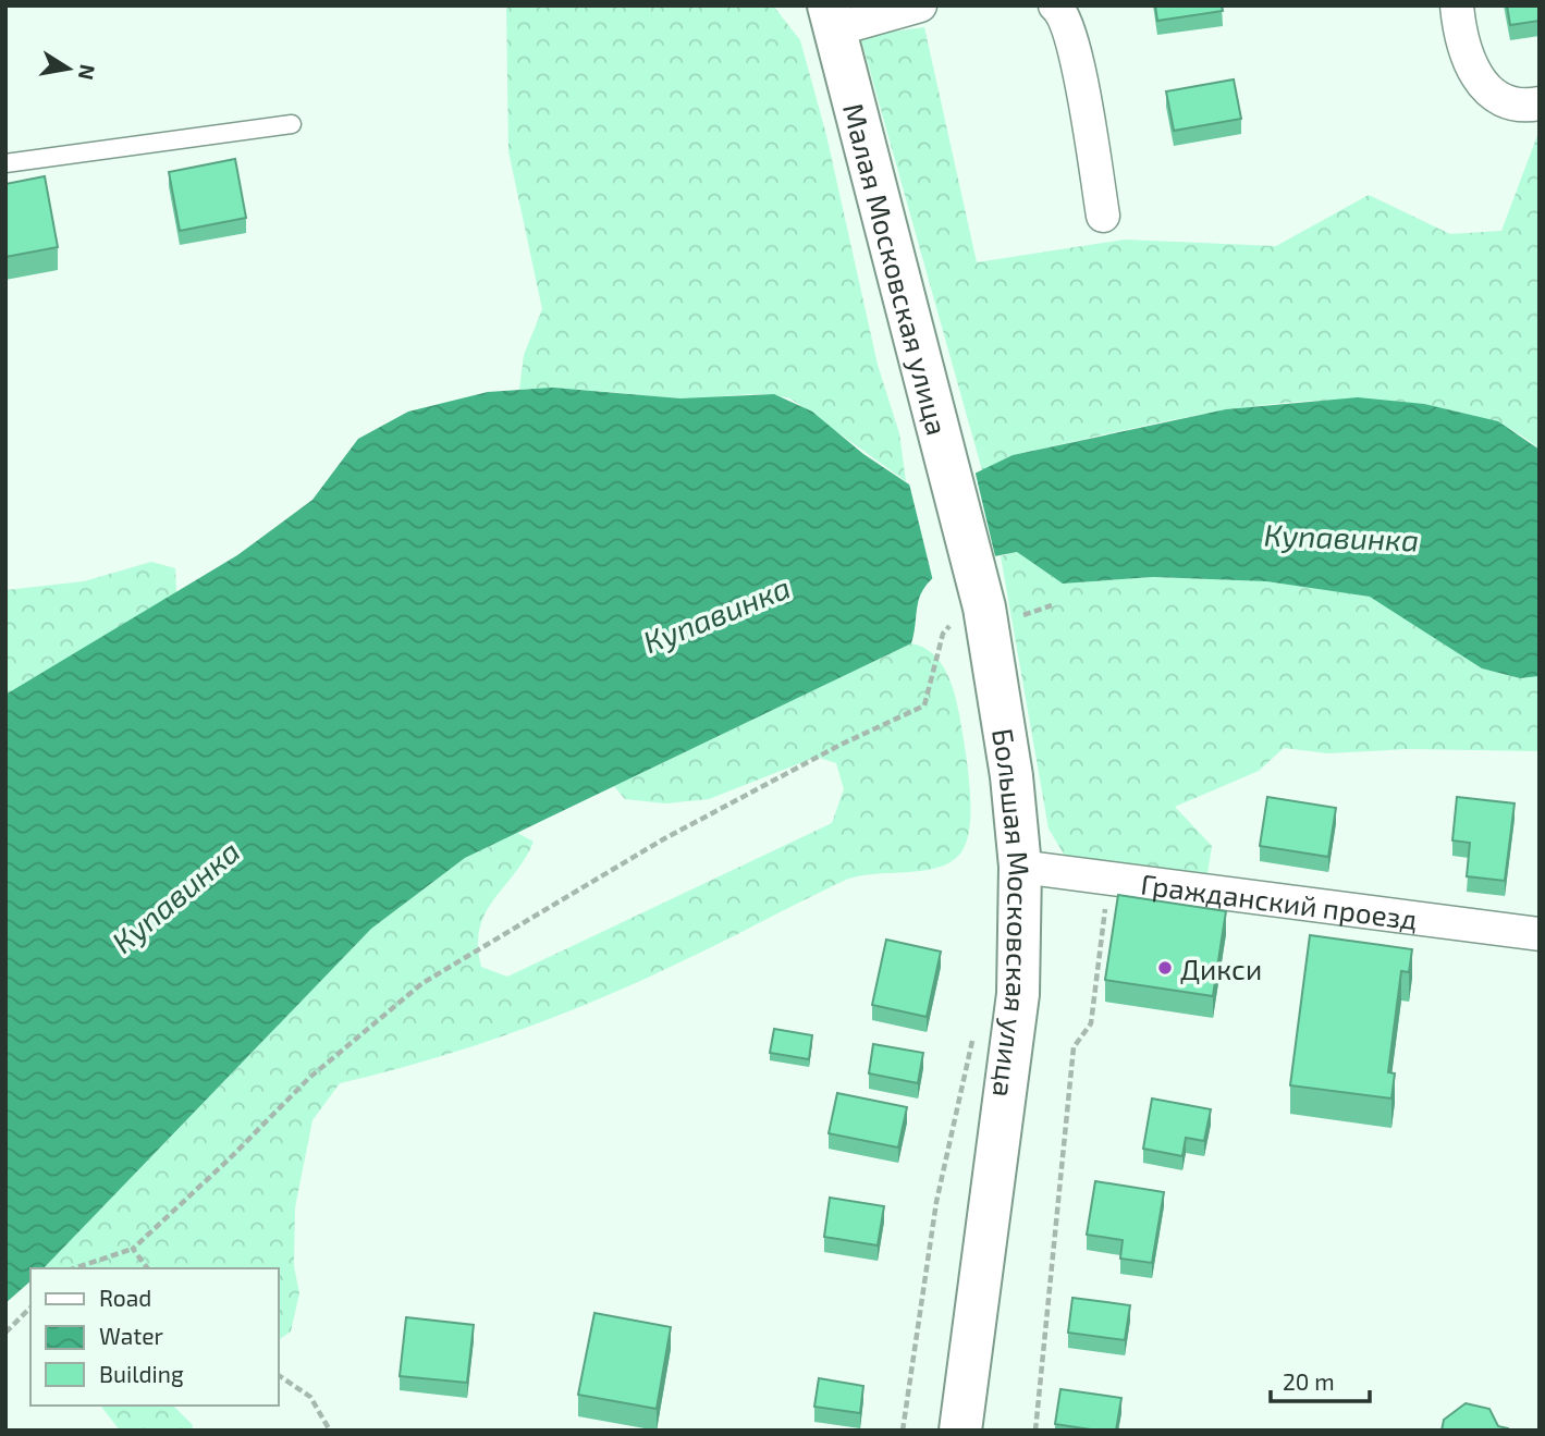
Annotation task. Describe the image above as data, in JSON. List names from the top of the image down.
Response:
{
  "streets": {
    "main road": ["Малая Московская улица", "Большая Московская улица"],
    "street": ["Гражданский проезд"]
  },
  "crossings": [
    ["Малая Московская улица", "Большая Московская улица"],
    ["Гражданский проезд", "Большая Московская улица"]
  ],
  "water": ["Купавинка"],
  "places": ["Дикси"],
  "legend": ["Road", "Water", "Building"],
  "scale_bar": "20 m",
  "north": "right"
}
